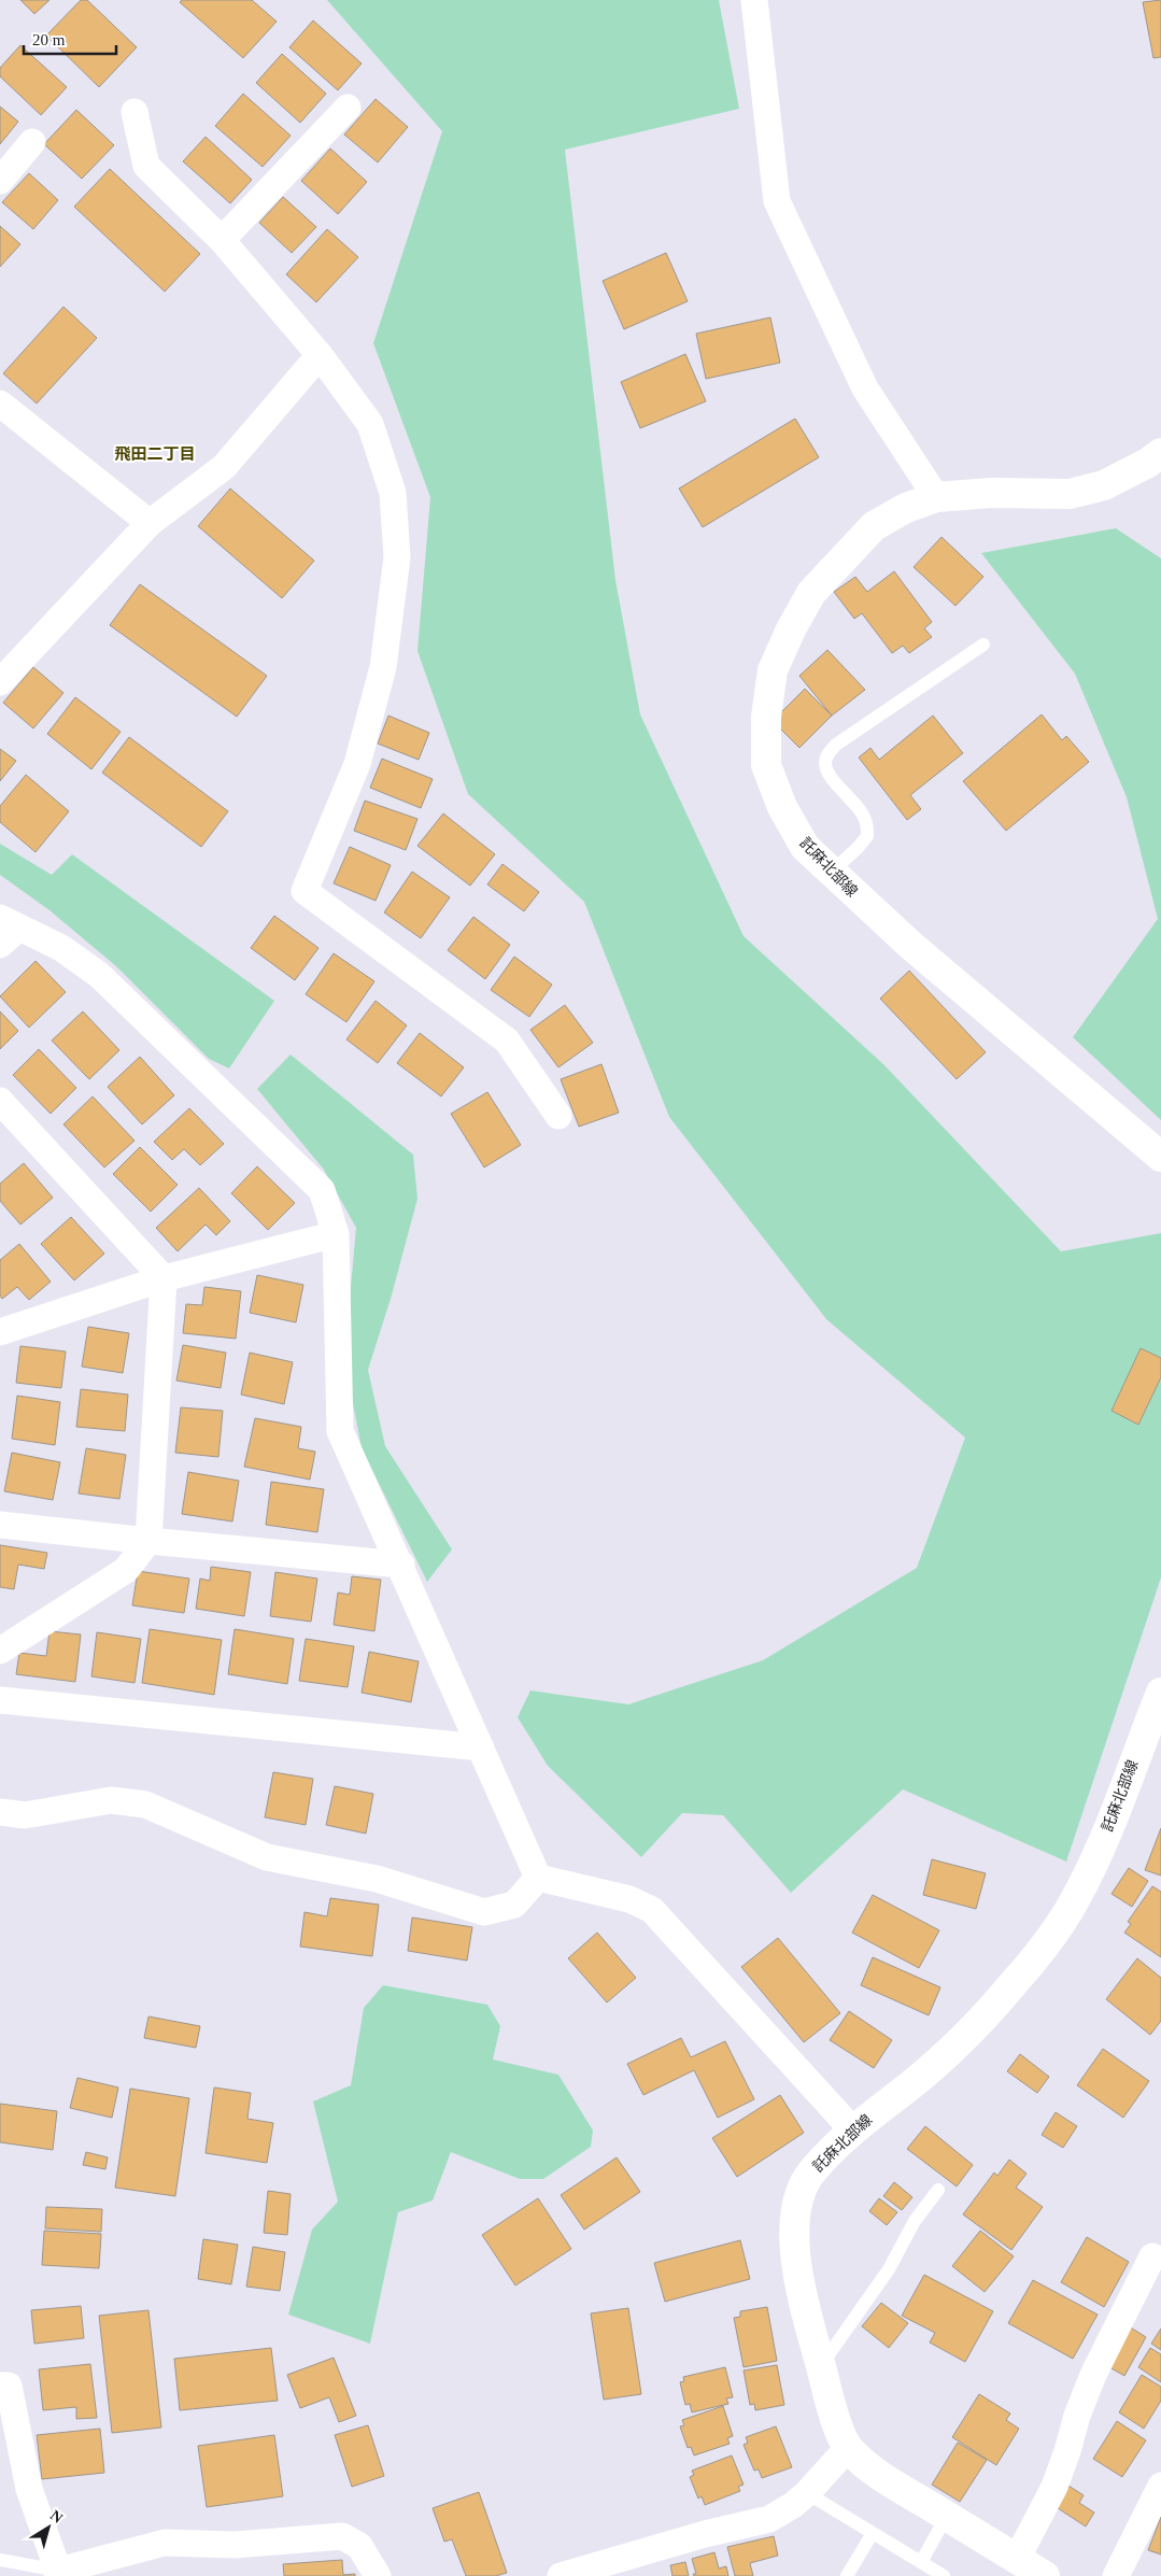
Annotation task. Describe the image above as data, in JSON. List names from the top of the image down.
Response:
{
  "streets": {
    "main road": ["託麻北部線"]
  },
  "districts": ["飛田二丁目"],
  "scale_bar": "20 m",
  "north": "top right"
}
